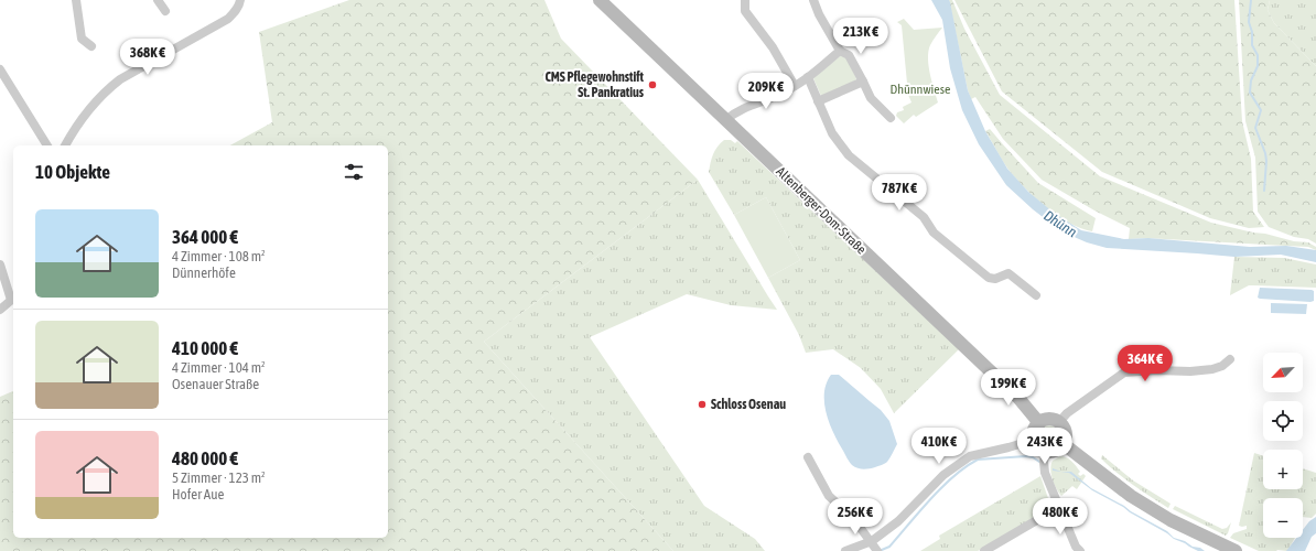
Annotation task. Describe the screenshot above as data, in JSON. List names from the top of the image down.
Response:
{
  "streets": {
    "main road": ["Altenberger-Dom-Straße"]
  },
  "water": ["Dhünn"],
  "parks": ["Dhünnwiese"],
  "places": ["CMS Pflegewohnstift St. Pankratius", "Schloss Osenau"],
  "north": "bottom left",
  "page": {
    "price": [
      "213K €",
      "368K €",
      "209K €",
      "787K €",
      "364K €",
      "199K €",
      "410K €",
      "243K €",
      "256K €",
      "480K €"
    ],
    "heading": "10 Objekte",
    "list": [
      {
        "name": "364 000 €",
        "note": "4 Zimmer · 108 m² · Dünnerhöfe"
      },
      {
        "name": "410 000 €",
        "note": "4 Zimmer · 104 m² · Osenauer Straße"
      },
      {
        "name": "480 000 €",
        "note": "5 Zimmer · 123 m² · Hofer Aue"
      }
    ],
    "map_buttons": ["+", "−"]
  }
}
